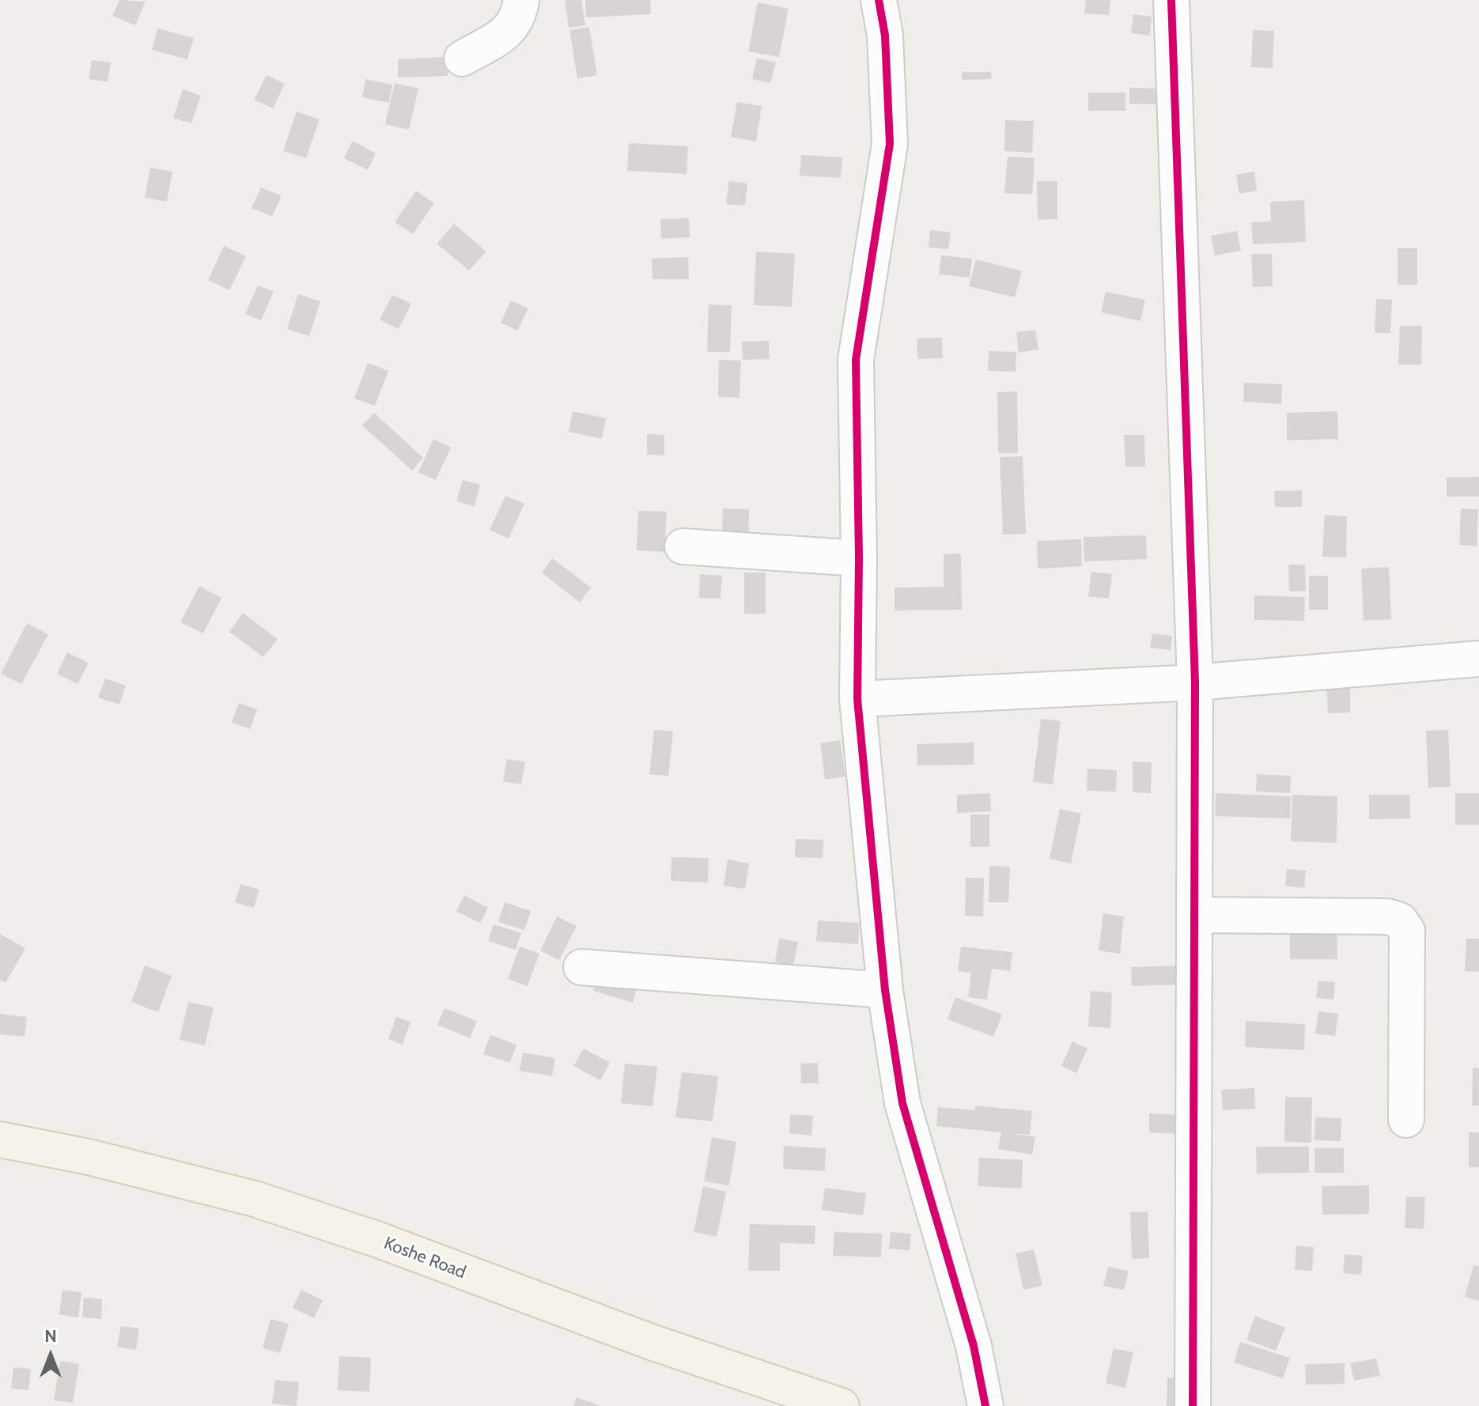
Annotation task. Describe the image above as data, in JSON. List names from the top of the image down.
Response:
{
  "streets": {
    "main road": ["Koshe Road"]
  },
  "north": "top"
}
